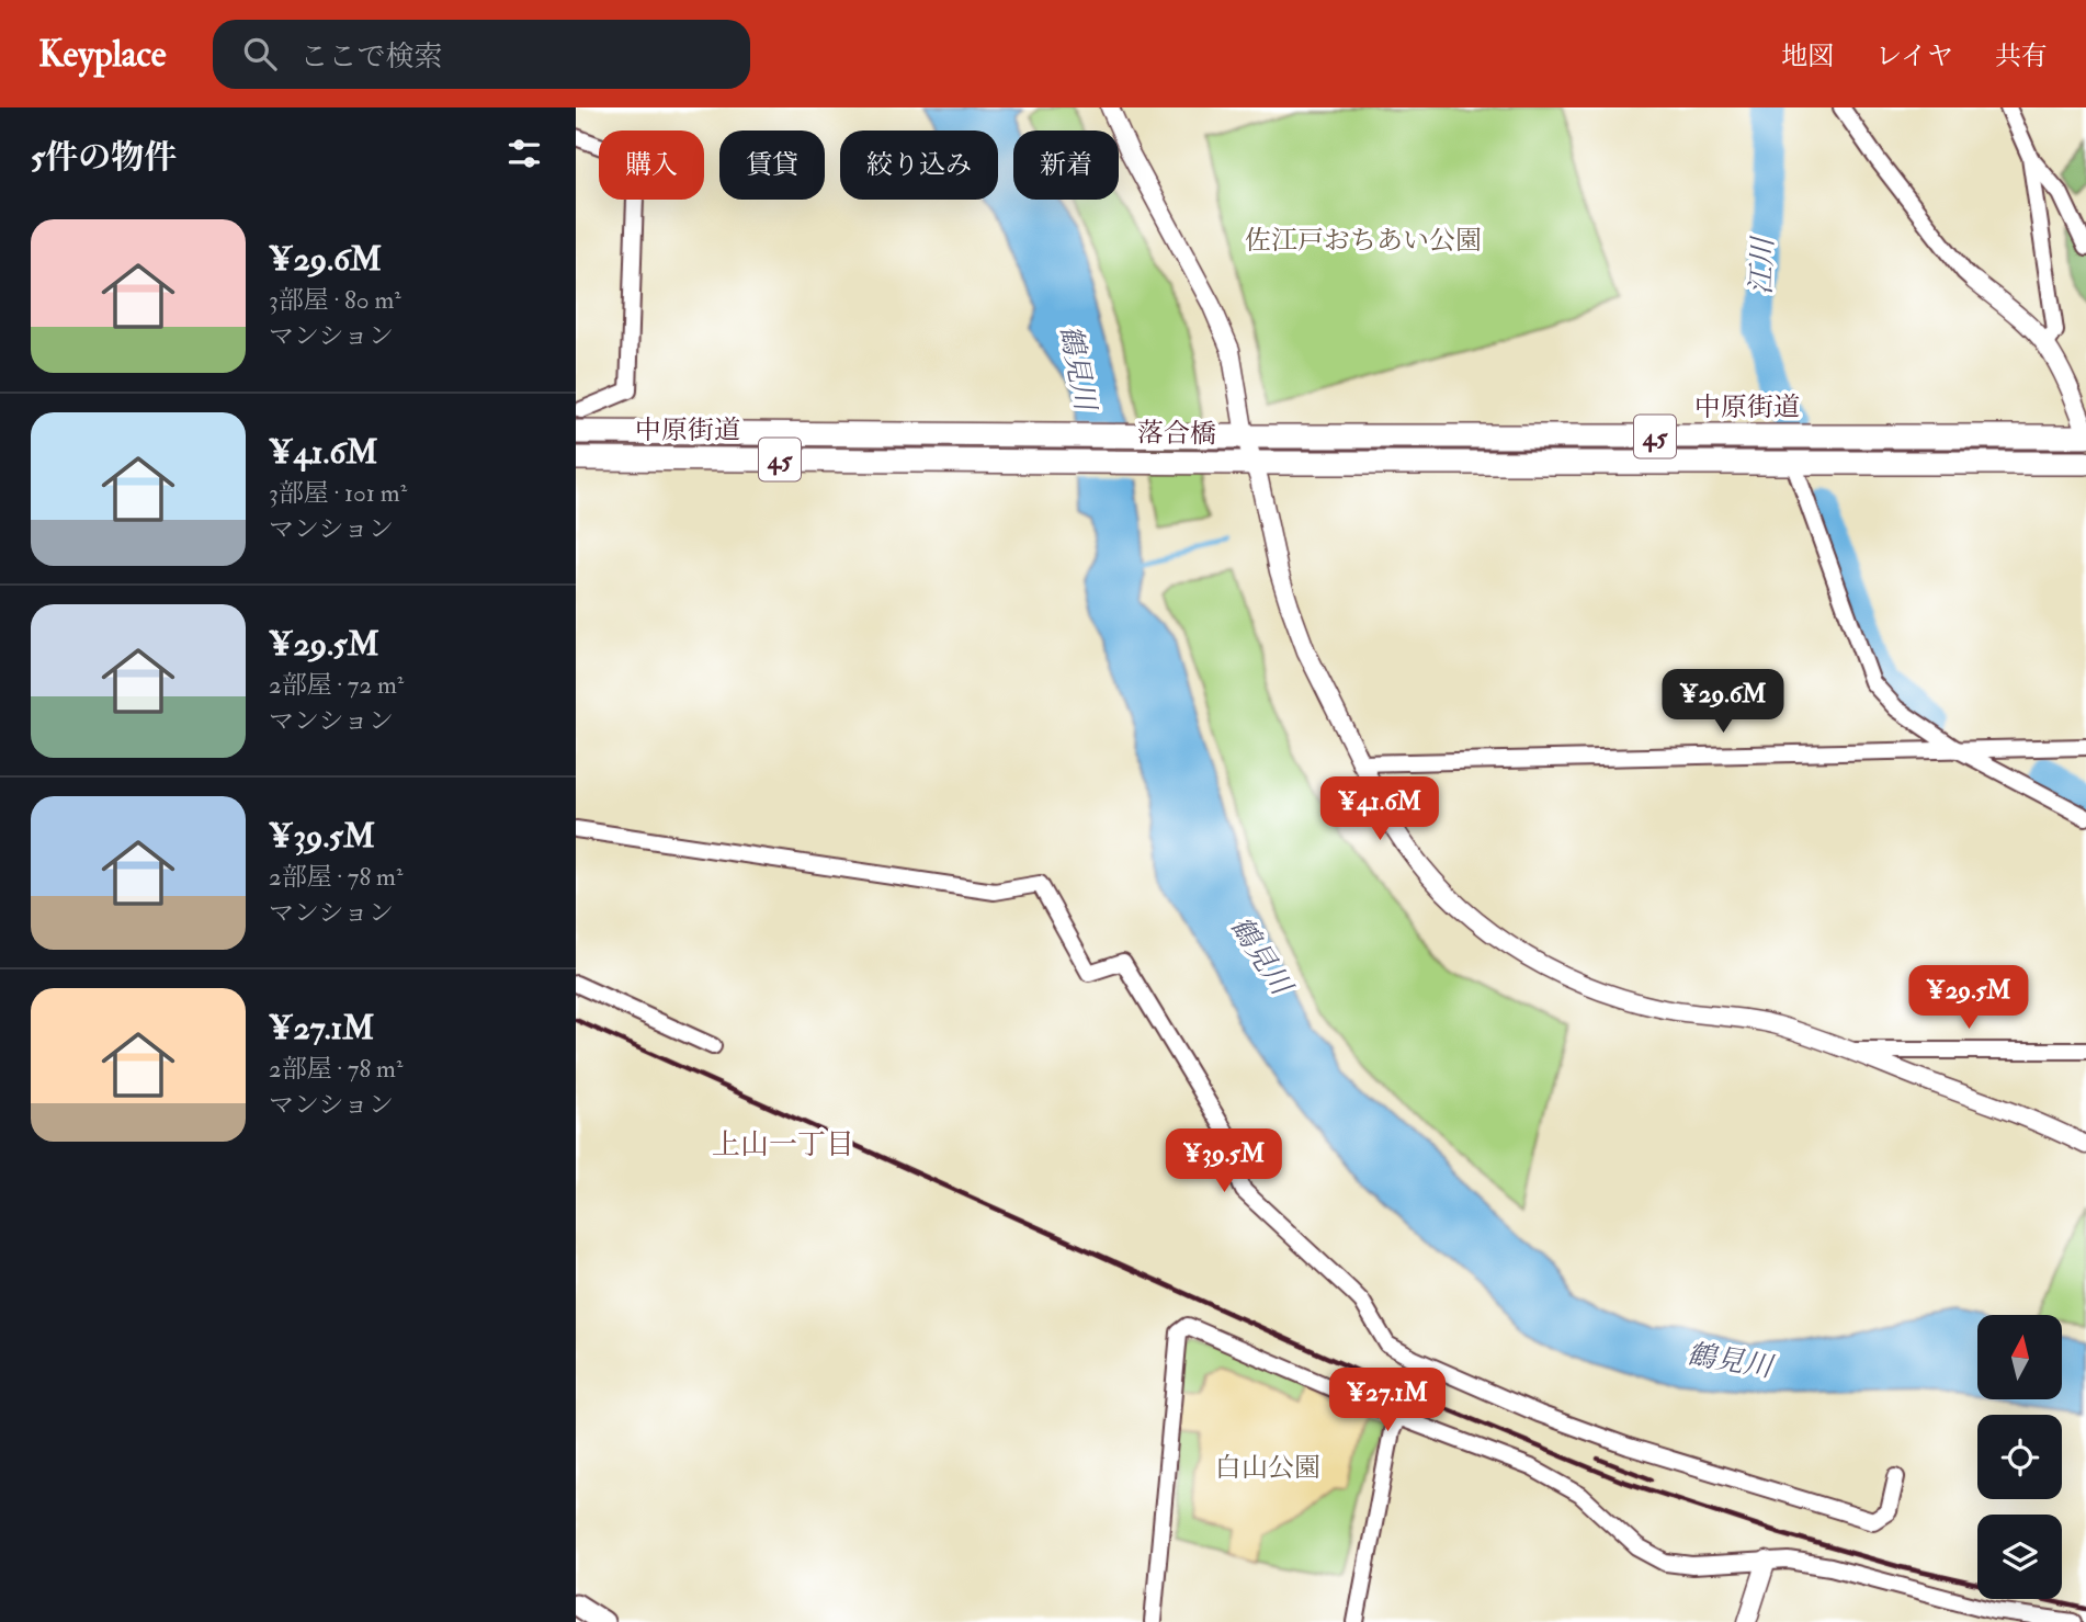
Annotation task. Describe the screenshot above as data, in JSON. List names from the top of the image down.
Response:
{
  "streets": {
    "main road": ["中原街道", "落合橋", "45"]
  },
  "crossings": [
    ["中原街道", "落合橋"]
  ],
  "districts": ["上山一丁目"],
  "water": ["江川", "鶴見川"],
  "parks": ["佐江戸おちあい公園", "白山公園"],
  "north": "top",
  "page": {
    "header": "Keyplace",
    "search": "ここで検索",
    "nav": ["地図", "レイヤ", "共有"],
    "heading": "5件の物件",
    "chip": [
      "購入",
      "賃貸",
      "絞り込み",
      "新着"
    ],
    "list": [
      {
        "name": "¥29.6M",
        "note": "3部屋 · 80 m² · マンション"
      },
      {
        "name": "¥41.6M",
        "note": "3部屋 · 101 m² · マンション"
      },
      {
        "name": "¥29.5M",
        "note": "2部屋 · 72 m² · マンション"
      },
      {
        "name": "¥39.5M",
        "note": "2部屋 · 78 m² · マンション"
      },
      {
        "name": "¥27.1M",
        "note": "2部屋 · 78 m² · マンション"
      }
    ],
    "price": [
      "¥29.6M",
      "¥41.6M",
      "¥29.5M",
      "¥39.5M",
      "¥27.1M"
    ]
  }
}
